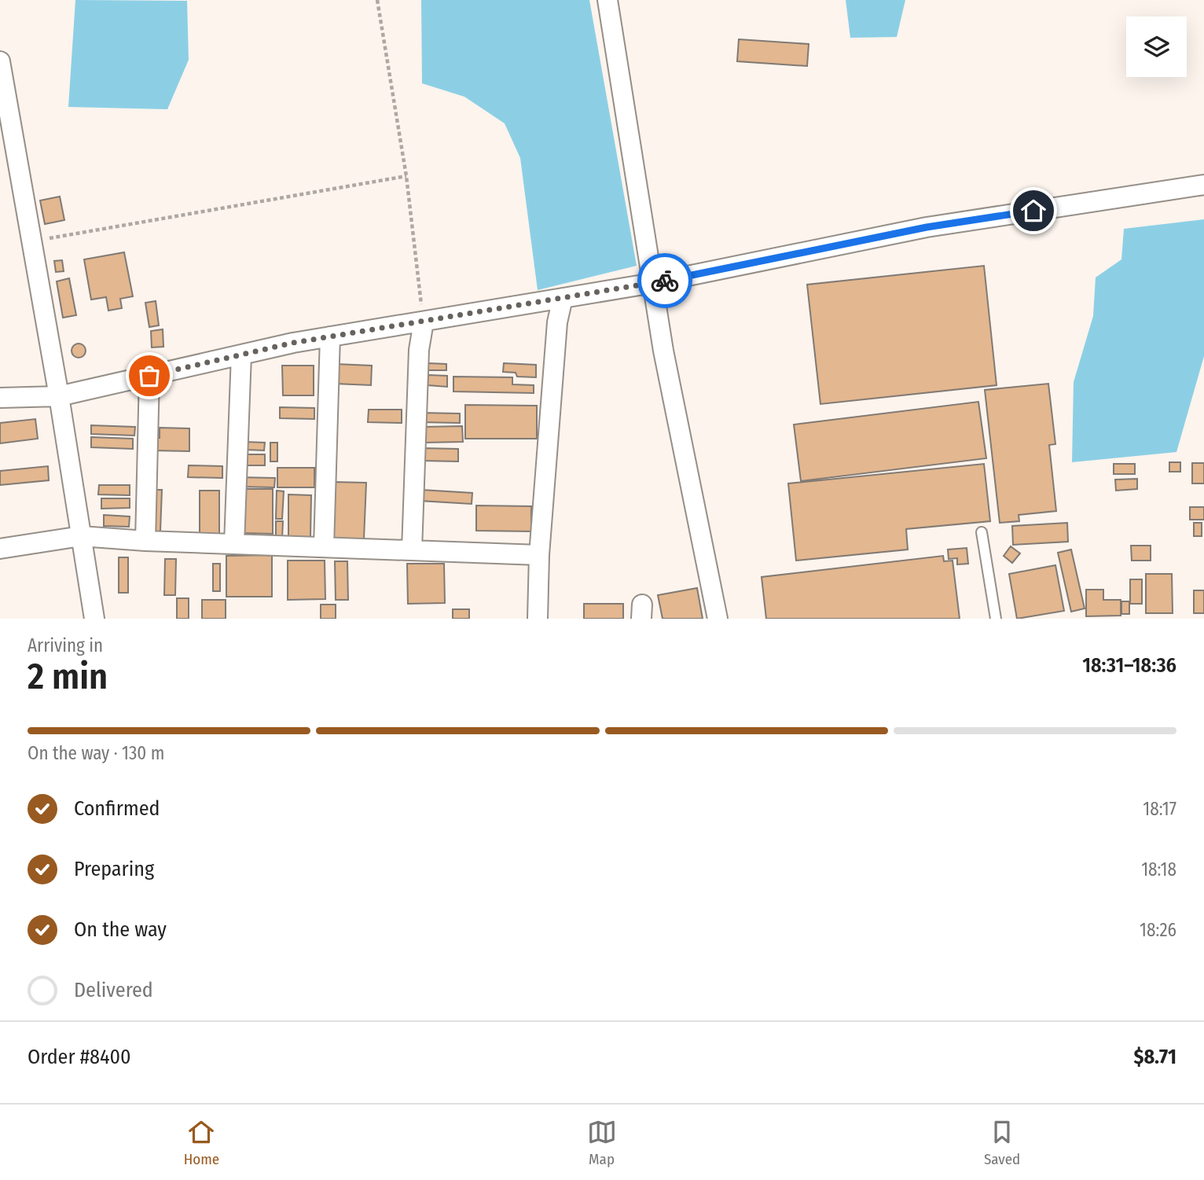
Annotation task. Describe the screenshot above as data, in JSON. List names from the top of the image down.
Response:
{
  "page": {
    "heading": ["2 min", "Arriving in", "18:31–18:36"],
    "panel": ["Order #8400", "$8.71"],
    "bar": "On the way · 130 m",
    "list": [
      ["Confirmed", "18:17"],
      ["Preparing", "18:18"],
      ["On the way", "18:26"],
      "Delivered"
    ],
    "tabs": ["Home", "Map", "Saved"]
  }
}
